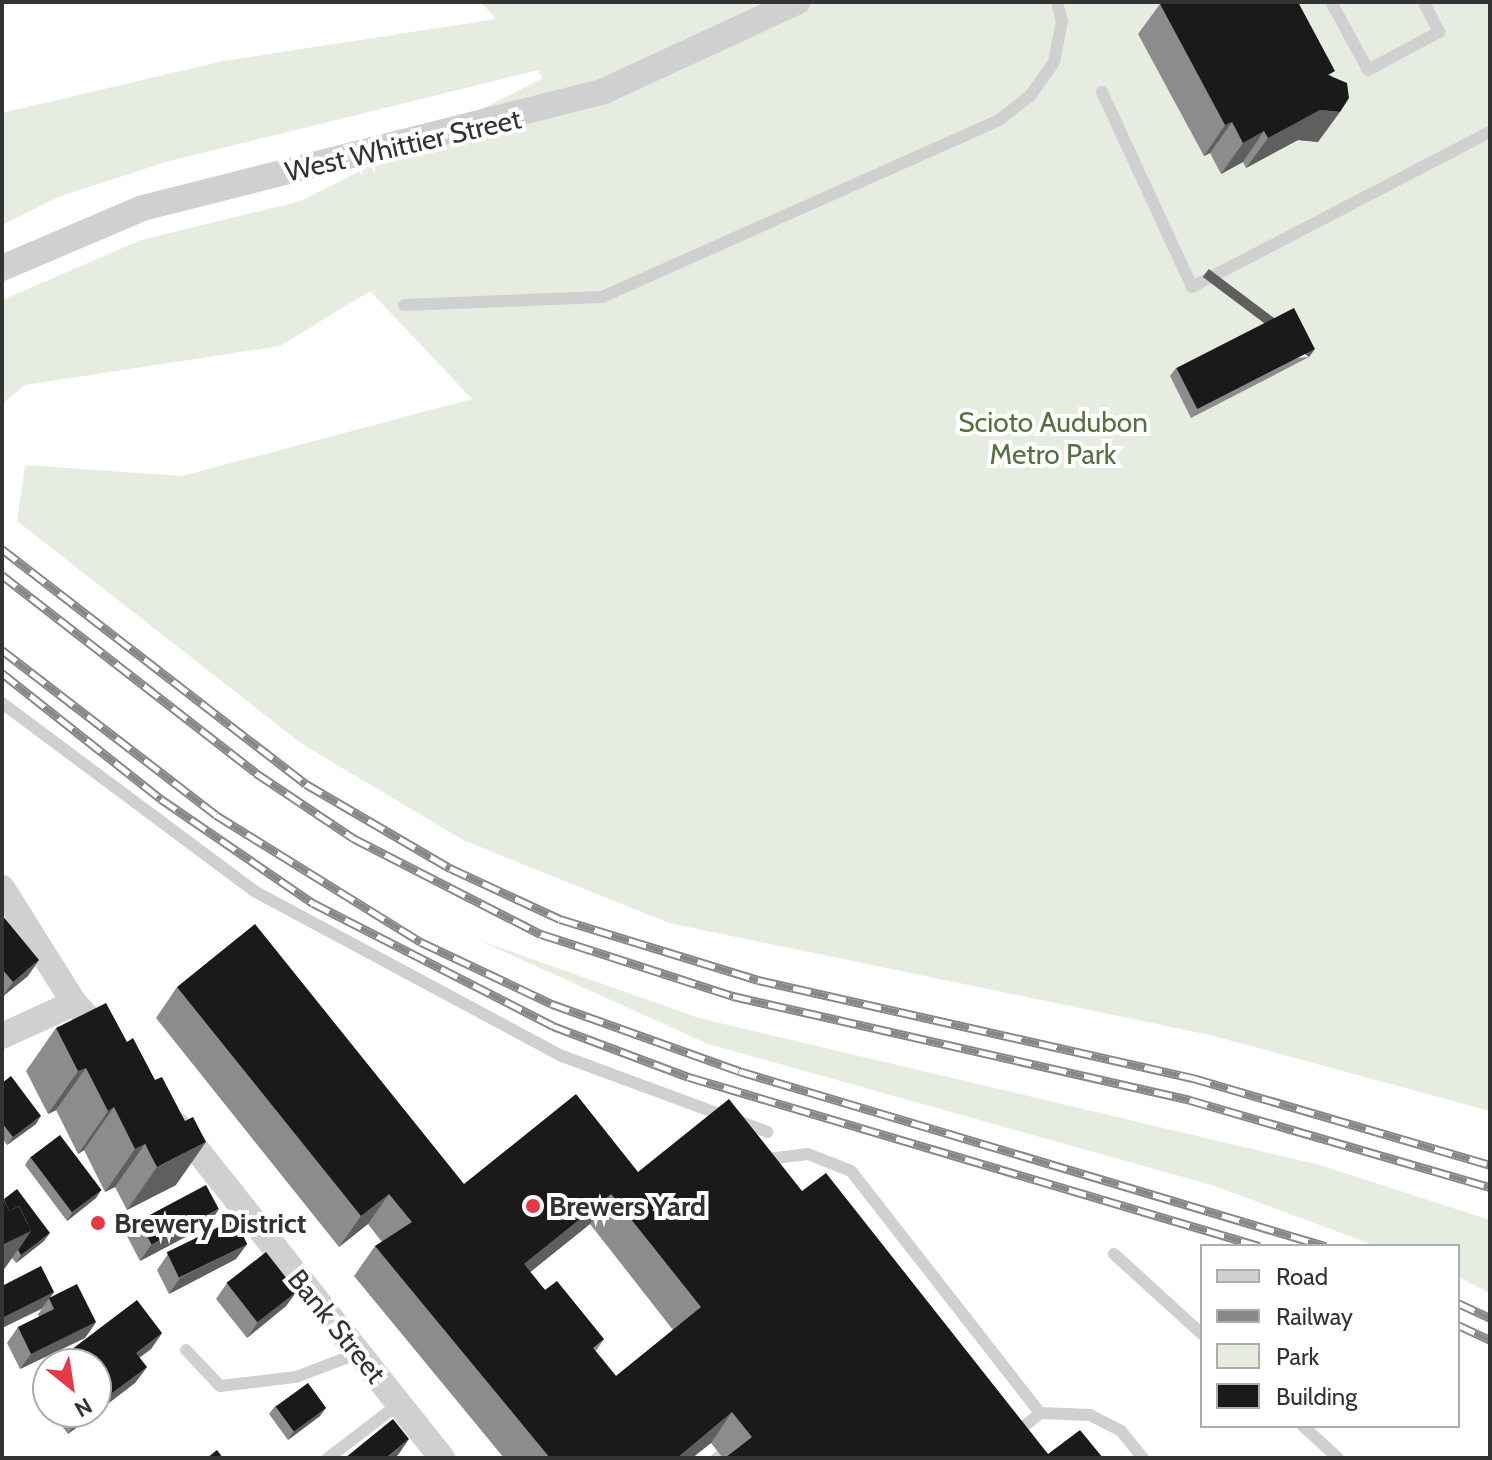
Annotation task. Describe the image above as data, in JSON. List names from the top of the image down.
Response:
{
  "streets": {
    "street": ["West Whittier Street", "Bank Street"]
  },
  "parks": ["Scioto Audubon Metro Park"],
  "places": ["Brewers Yard", "Brewery District"],
  "legend": [
    "Road",
    "Railway",
    "Park",
    "Building"
  ],
  "north": "bottom right"
}
